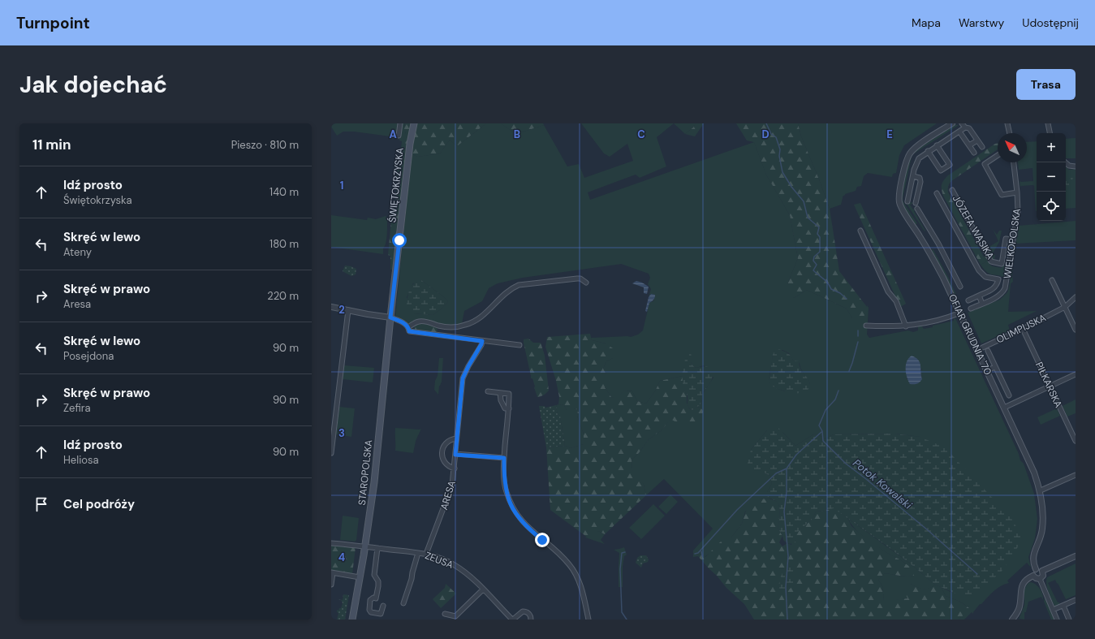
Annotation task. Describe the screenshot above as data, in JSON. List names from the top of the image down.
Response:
{
  "streets": {
    "main road": ["ŚWIĘTOKRZYSKA", "STAROPOLSKA"],
    "street": [
      "JÓZEFA WĄSIKA",
      "WIELKOPOLSKA",
      "OLIMPIJSKA",
      "OFIAR GRUDNIA '70",
      "PIŁKARSKA",
      "ARESA",
      "ZEUSA"
    ]
  },
  "crossings": [
    ["ŚWIĘTOKRZYSKA", "STAROPOLSKA"],
    ["JÓZEFA WĄSIKA", "WIELKOPOLSKA"],
    ["OLIMPIJSKA", "OFIAR GRUDNIA '70"],
    ["OLIMPIJSKA", "PIŁKARSKA"],
    ["STAROPOLSKA", "ZEUSA"],
    ["ARESA", "ZEUSA"]
  ],
  "water": ["Potok Kowalski"],
  "north": "top left",
  "page": {
    "header": "Turnpoint",
    "nav": ["Mapa", "Warstwy", "Udostępnij"],
    "buttons": "Trasa",
    "title": "Jak dojechać",
    "heading": ["11 min", "Pieszo · 810 m"],
    "map_buttons": ["+", "−"],
    "list": [
      ["Idź prosto", "Świętokrzyska", "140 m"],
      ["Skręć w lewo", "Ateny", "180 m"],
      ["Skręć w prawo", "Aresa", "220 m"],
      ["Skręć w lewo", "Posejdona", "90 m"],
      ["Skręć w prawo", "Zefira", "90 m"],
      ["Idź prosto", "Heliosa", "90 m"],
      "Cel podróży"
    ]
  },
  "grid": {
    "columns": [
      "A",
      "B",
      "C",
      "D",
      "E"
    ],
    "rows": [
      "1",
      "2",
      "3",
      "4"
    ]
  }
}
